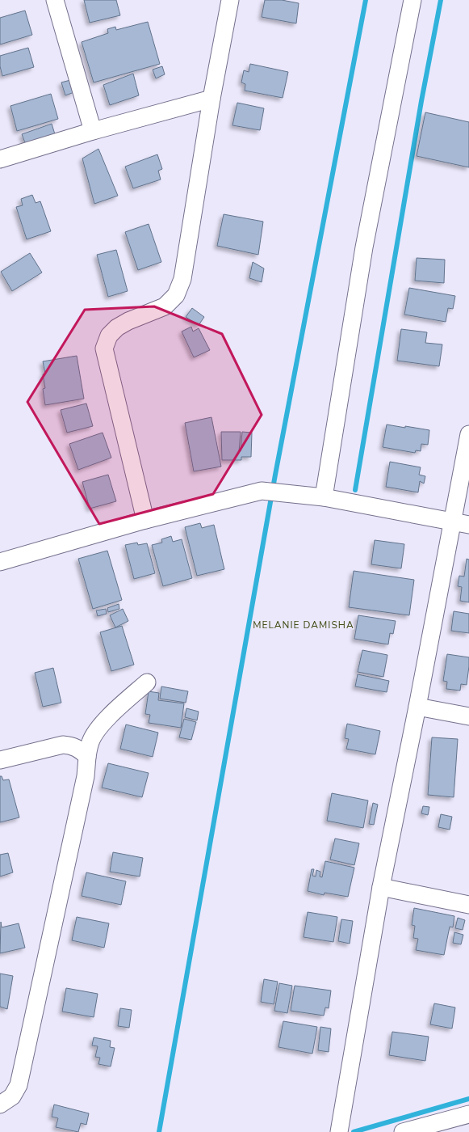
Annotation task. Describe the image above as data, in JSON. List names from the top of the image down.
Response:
{
  "districts": ["MELANIE DAMISHA"]
}
